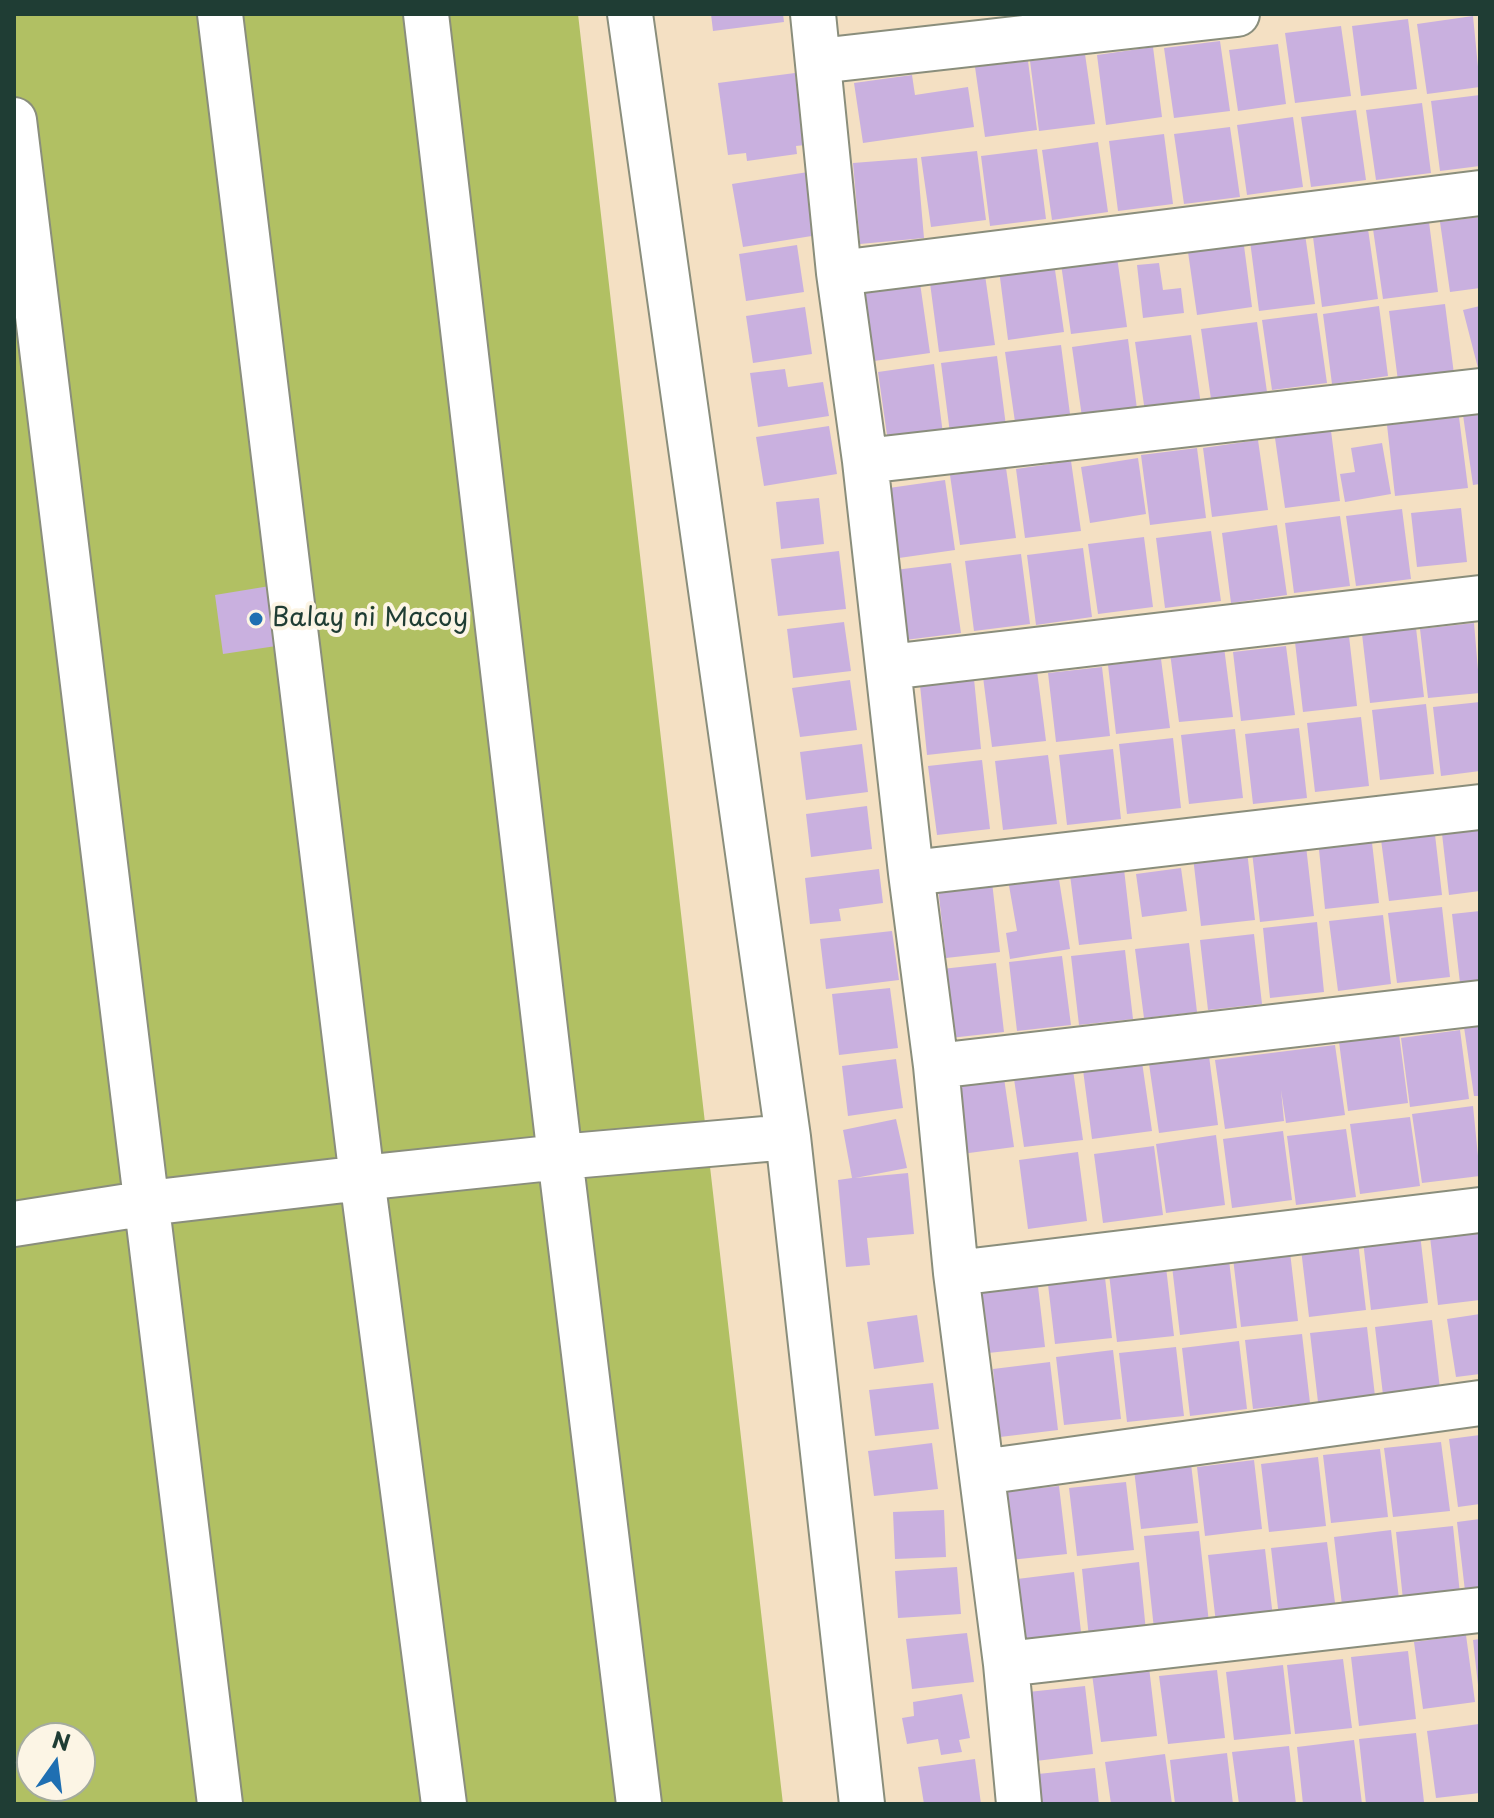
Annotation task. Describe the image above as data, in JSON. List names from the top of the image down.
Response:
{
  "places": ["Balay ni Macoy"],
  "north": "top"
}
